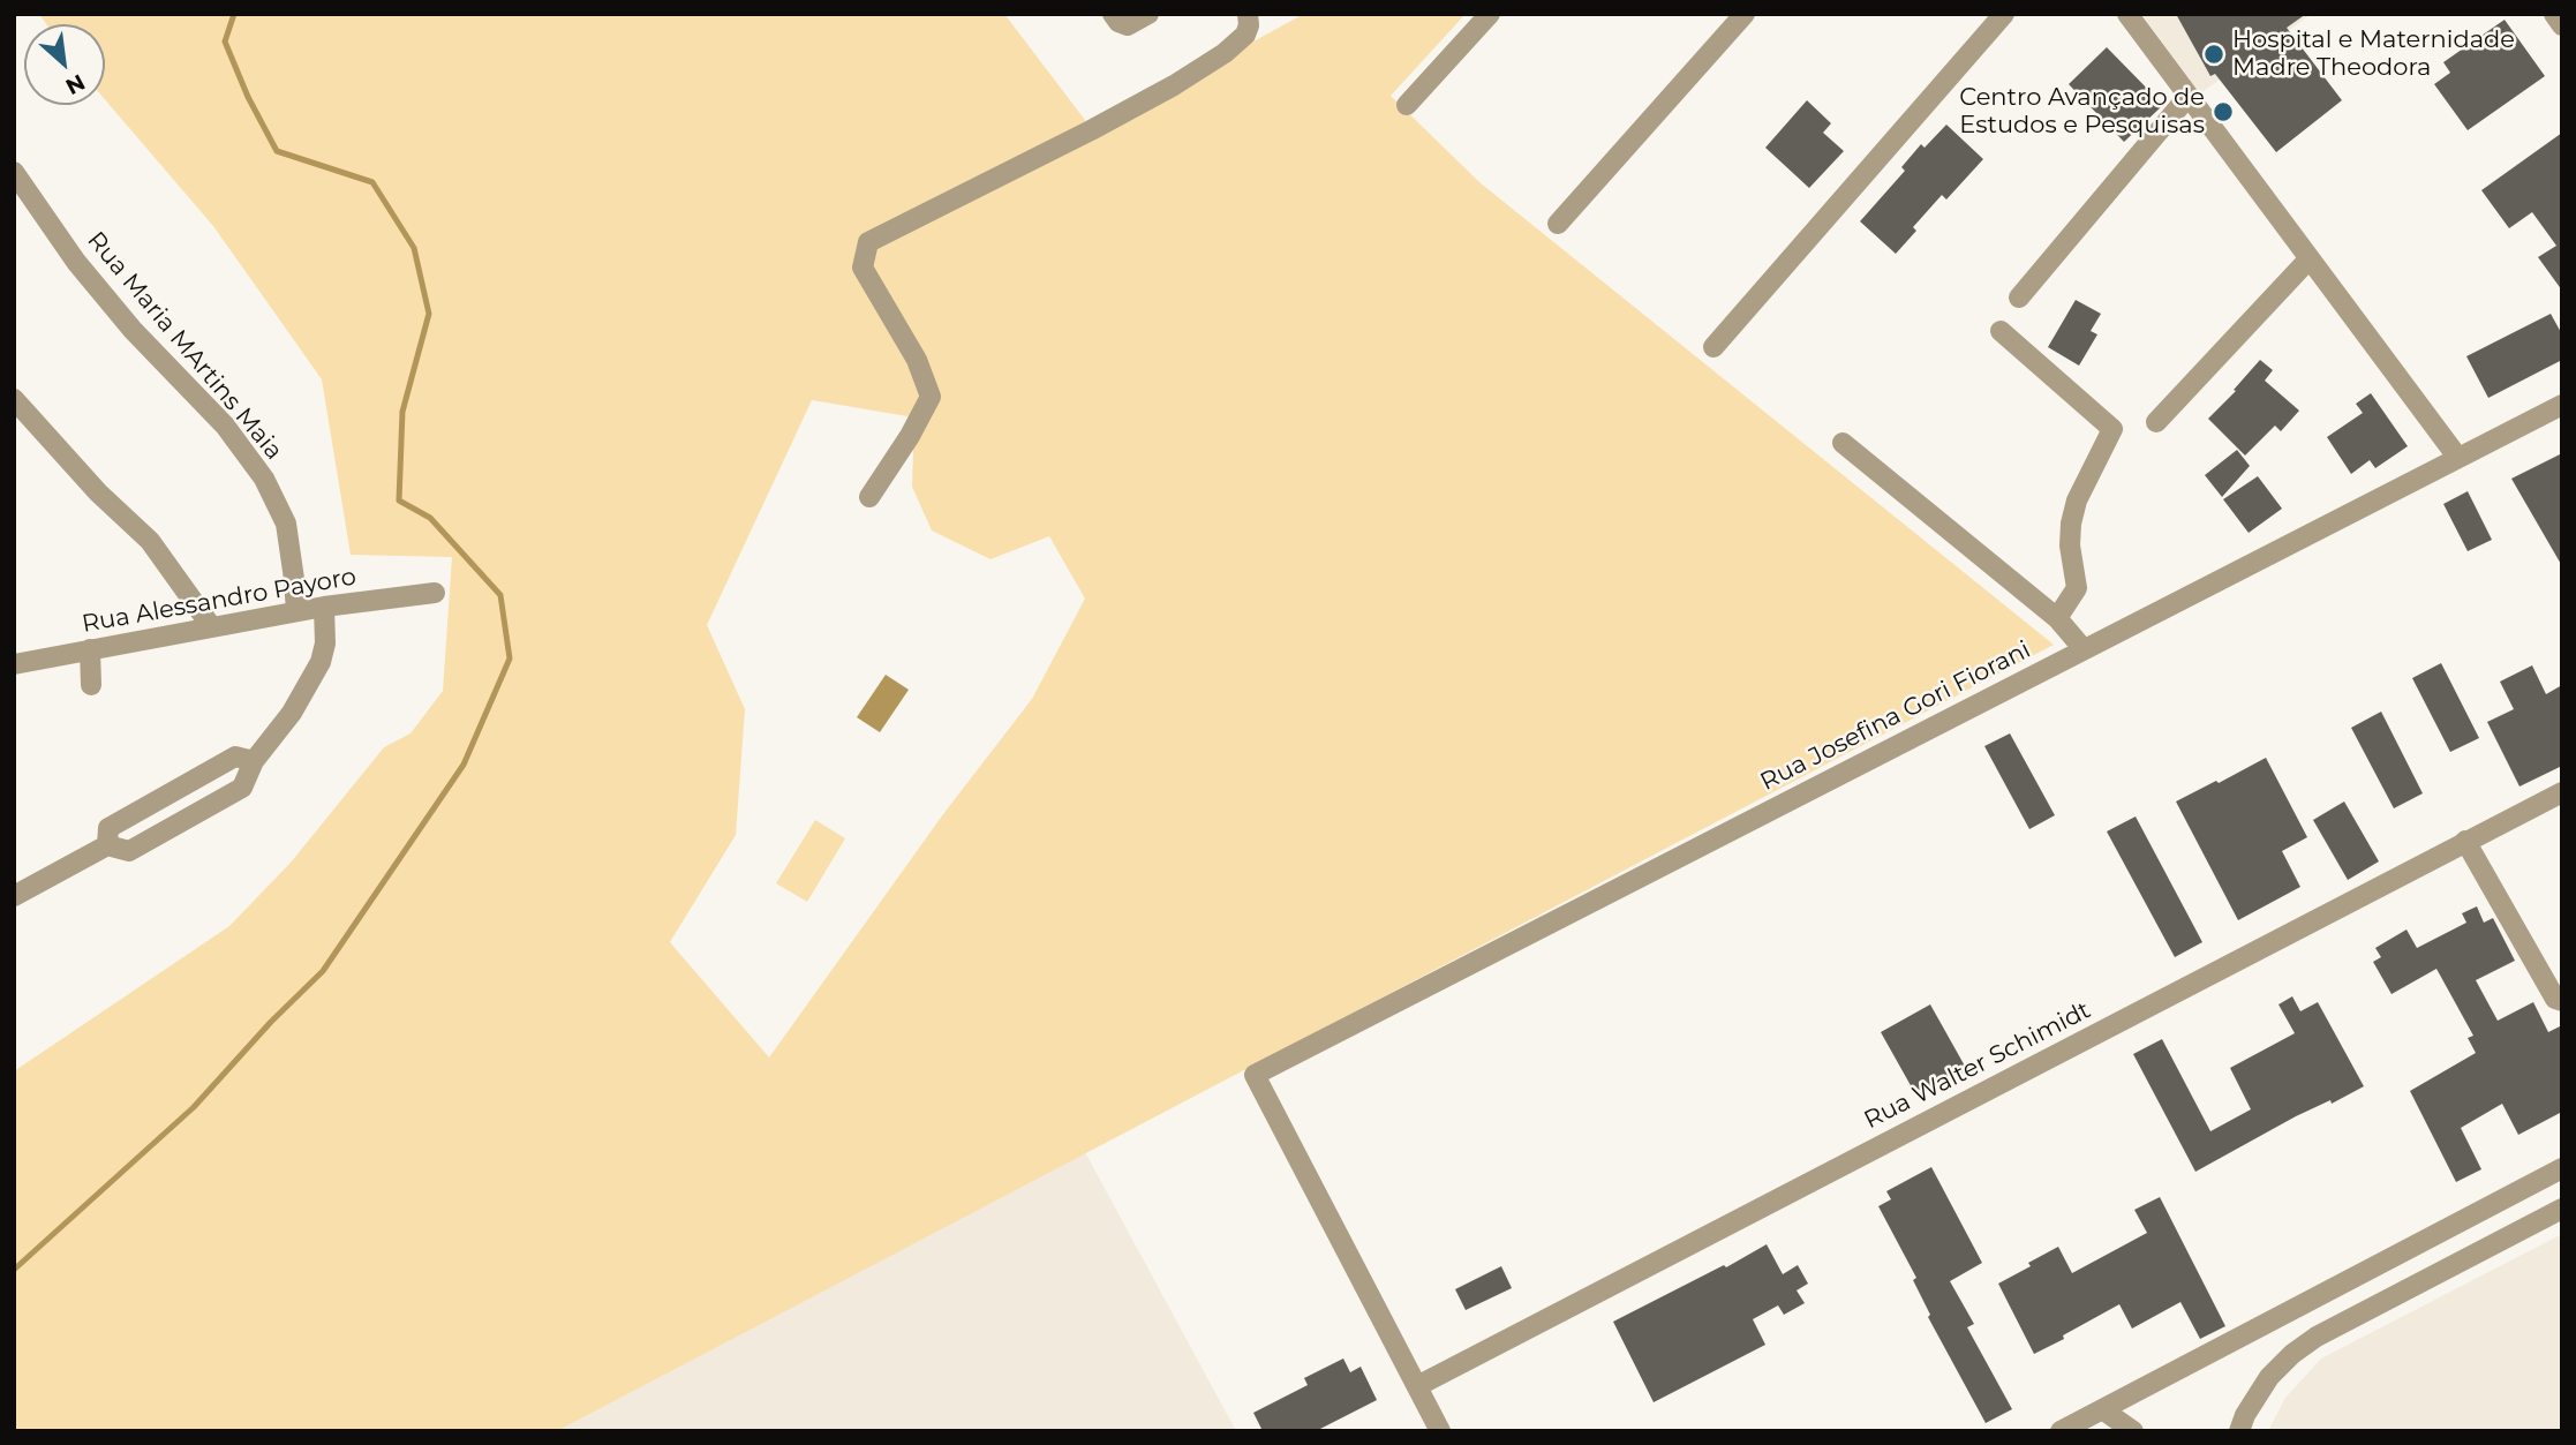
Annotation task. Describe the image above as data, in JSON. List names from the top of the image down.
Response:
{
  "streets": {
    "street": [
      "Rua Maria MArtins Maia",
      "Rua Alessandro Payoro",
      "Rua Josefina Gori Fiorani",
      "Rua Walter Schimidt"
    ]
  },
  "crossings": [
    ["Rua Maria MArtins Maia", "Rua Alessandro Payoro"],
    ["Rua Josefina Gori Fiorani", "Rua Walter Schimidt"]
  ],
  "places": ["Hospital e Maternidade Madre Theodora", "Centro Avançado de Estudos e Pesquisas"],
  "north": "bottom right"
}
